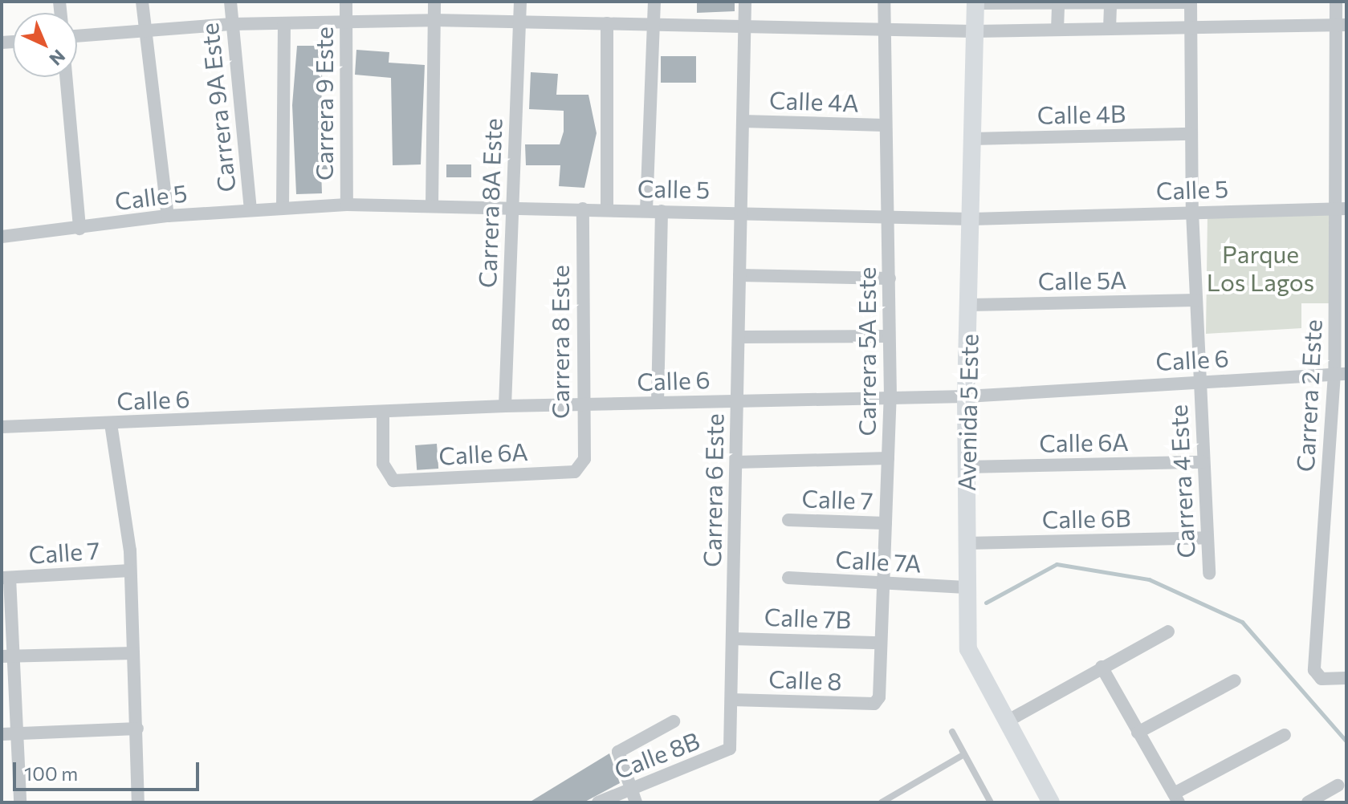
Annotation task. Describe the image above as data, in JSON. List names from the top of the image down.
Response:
{
  "streets": {
    "main road": ["Avenida 5 Este"],
    "street": [
      "Calle 4A",
      "Carrera 9 Este",
      "Carrera 9A Este",
      "Calle 4B",
      "Calle 5",
      "Carrera 8A Este",
      "Calle 5A",
      "Carrera 8 Este",
      "Carrera 5A Este",
      "Calle 6",
      "Carrera 2 Este",
      "Calle 6A",
      "Carrera 4 Este",
      "Carrera 6 Este",
      "Calle 7",
      "Calle 6B",
      "Calle 7A",
      "Calle 7B",
      "Calle 8",
      "Calle 8B"
    ]
  },
  "crossings": [
    ["Calle 4A", "Carrera 5A Este"],
    ["Calle 4A", "Carrera 6 Este"],
    ["Carrera 9 Este", "Calle 5"],
    ["Carrera 9A Este", "Calle 5"],
    ["Calle 4B", "Avenida 5 Este"],
    ["Calle 4B", "Carrera 4 Este"],
    ["Calle 5", "Carrera 8A Este"],
    ["Calle 5", "Carrera 8 Este"],
    ["Calle 5", "Carrera 5A Este"],
    ["Calle 5", "Carrera 2 Este"],
    ["Calle 5", "Avenida 5 Este"],
    ["Calle 5", "Carrera 4 Este"],
    ["Calle 5", "Carrera 6 Este"],
    ["Carrera 8A Este", "Calle 6"],
    ["Calle 5A", "Avenida 5 Este"],
    ["Calle 5A", "Carrera 4 Este"],
    ["Carrera 8 Este", "Calle 6"],
    ["Carrera 8 Este", "Calle 6A"],
    ["Carrera 5A Este", "Calle 6"],
    ["Carrera 5A Este", "Calle 7"],
    ["Carrera 5A Este", "Calle 7A"],
    ["Carrera 5A Este", "Calle 7B"],
    ["Carrera 5A Este", "Calle 8"],
    ["Calle 6", "Carrera 2 Este"],
    ["Calle 6", "Avenida 5 Este"],
    ["Calle 6", "Calle 6A"],
    ["Calle 6", "Carrera 4 Este"],
    ["Calle 6", "Carrera 6 Este"],
    ["Avenida 5 Este", "Calle 6A"],
    ["Avenida 5 Este", "Calle 6B"],
    ["Avenida 5 Este", "Calle 7A"],
    ["Calle 6A", "Carrera 4 Este"],
    ["Carrera 4 Este", "Calle 6B"],
    ["Carrera 6 Este", "Calle 7B"],
    ["Carrera 6 Este", "Calle 8"],
    ["Carrera 6 Este", "Calle 8B"]
  ],
  "parks": ["Parque Los Lagos"],
  "scale_bar": "100 m",
  "north": "bottom right"
}
